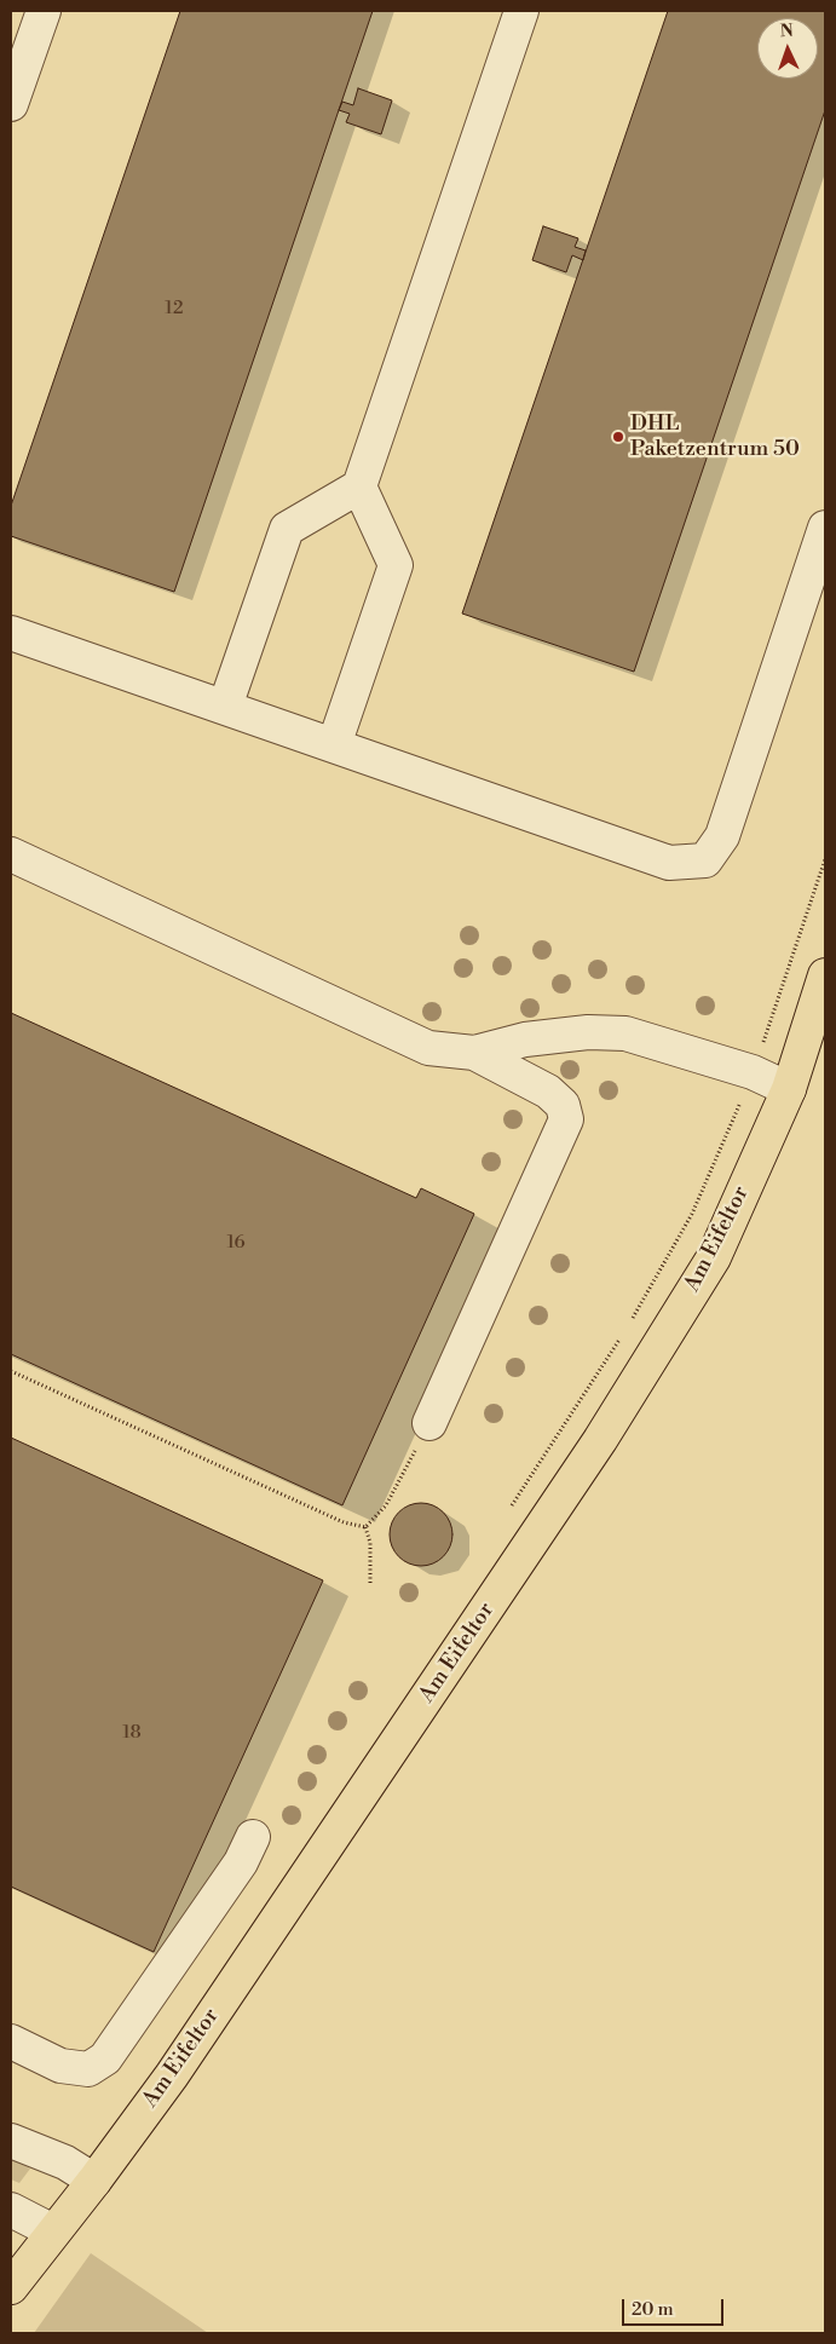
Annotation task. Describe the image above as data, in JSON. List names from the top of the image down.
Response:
{
  "streets": {
    "main road": ["Am Eifeltor"]
  },
  "places": ["DHL Paketzentrum 50"],
  "house_numbers": ["12", "16", "18"],
  "scale_bar": "20 m",
  "north": "top"
}
